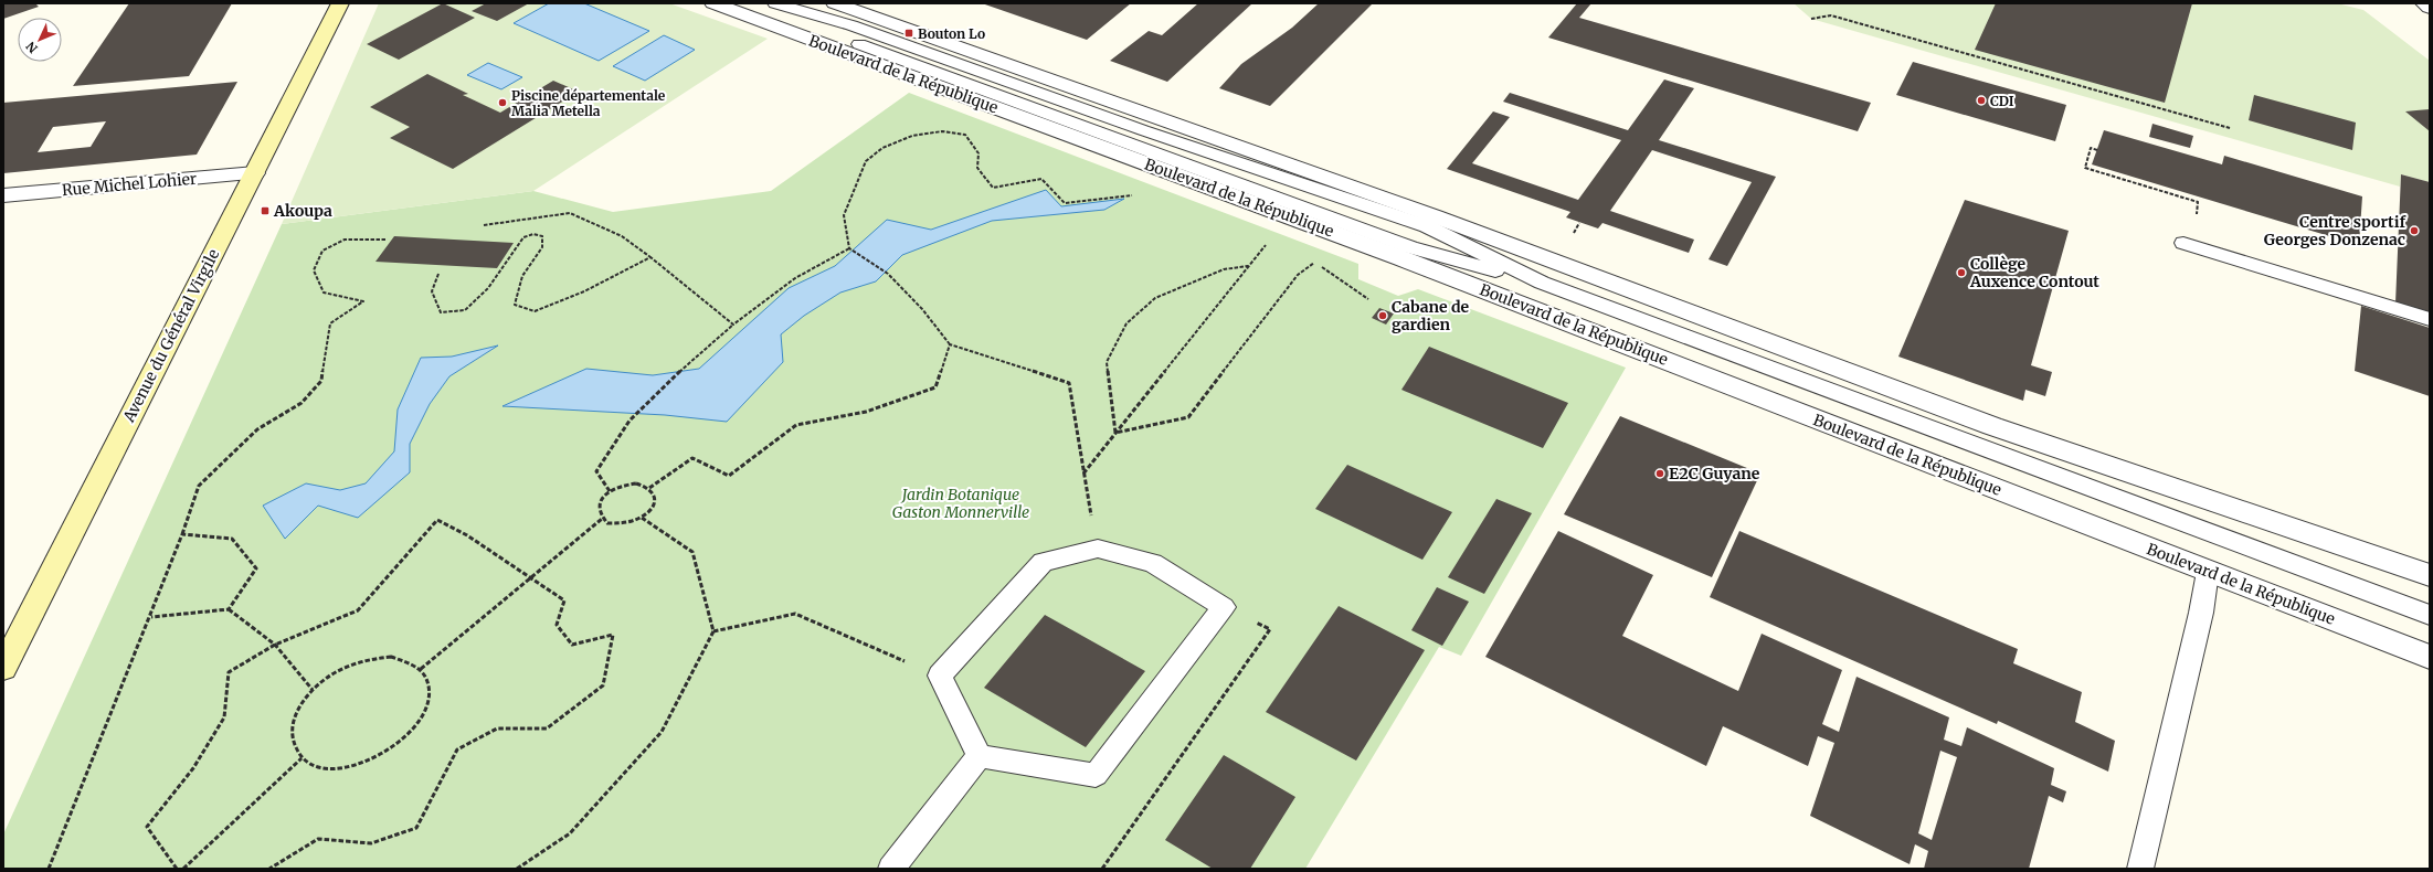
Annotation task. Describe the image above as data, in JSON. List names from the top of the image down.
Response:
{
  "streets": {
    "main road": ["Avenue du Général Virgile"],
    "street": ["Boulevard de la République", "Rue Michel Lohier"]
  },
  "crossings": [
    ["Rue Michel Lohier", "Avenue du Général Virgile"]
  ],
  "parks": ["Jardin Botanique Gaston Monnerville"],
  "places": {
    "transit": ["Bouton Lo", "Akoupa"],
    "other": [
      "CDI",
      "Piscine départementale Malia Metella",
      "Centre sportif Georges Donzenac",
      "Collège Auxence Contout",
      "Cabane de gardien",
      "E2C Guyane"
    ]
  },
  "north": "bottom left"
}
